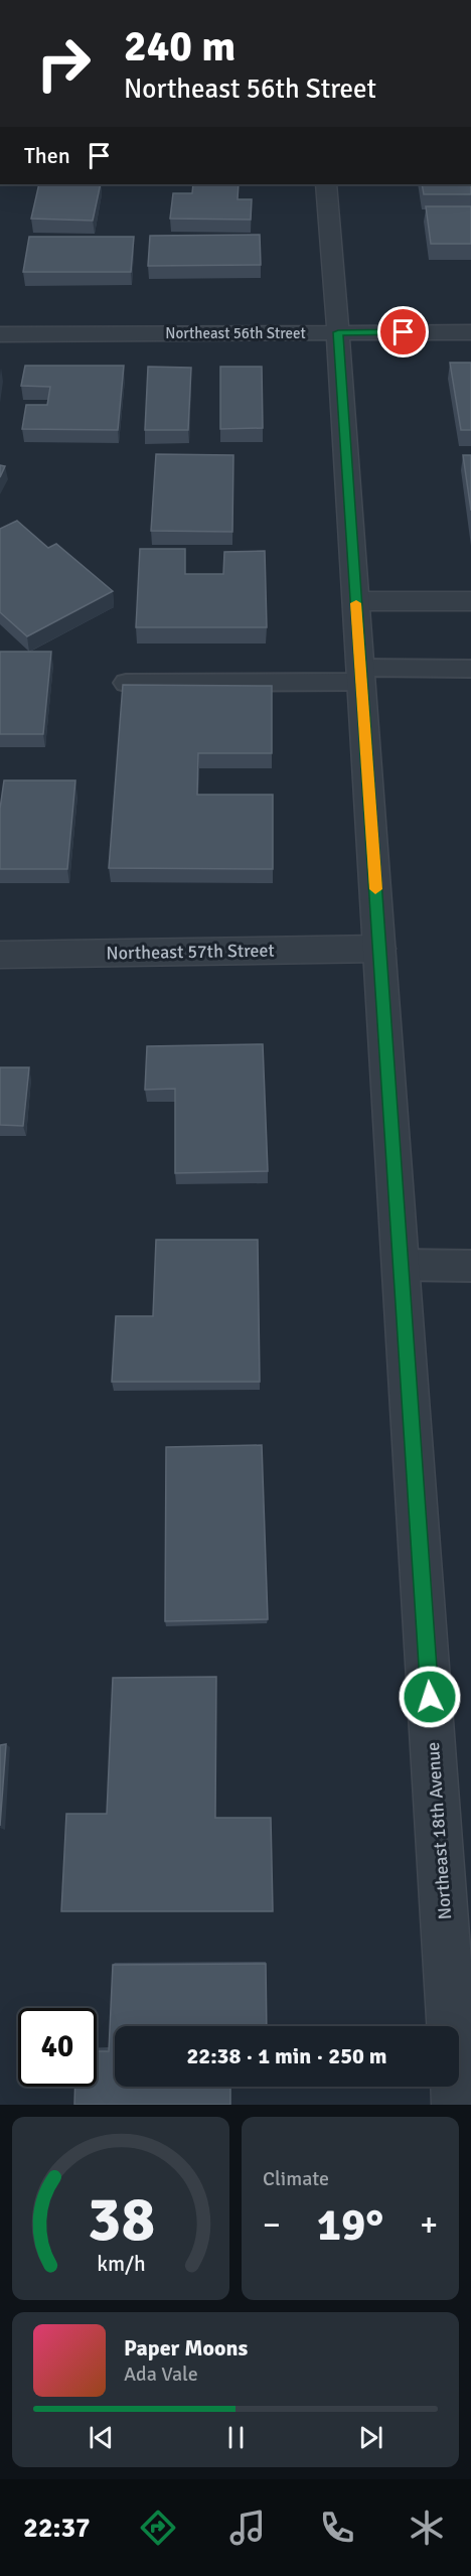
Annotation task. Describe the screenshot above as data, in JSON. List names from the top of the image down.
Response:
{
  "streets": {
    "street": ["Northeast 56th Street", "Northeast 57th Street", "Northeast 18th Avenue"]
  },
  "crossings": [
    ["Northeast 56th Street", "Northeast 18th Avenue"],
    ["Northeast 57th Street", "Northeast 18th Avenue"]
  ],
  "page": {
    "turn": ["240 m", "Northeast 56th Street"],
    "then": "Then",
    "limit": "40",
    "trip": "22:38 · 1 min · 250 m",
    "tile": "Climate",
    "heat": ["−", "19°", "+"],
    "song": ["Paper Moons", "Ada Vale"],
    "tabs": "22:37",
    "gauge": ["38", "km/h"]
  }
}
